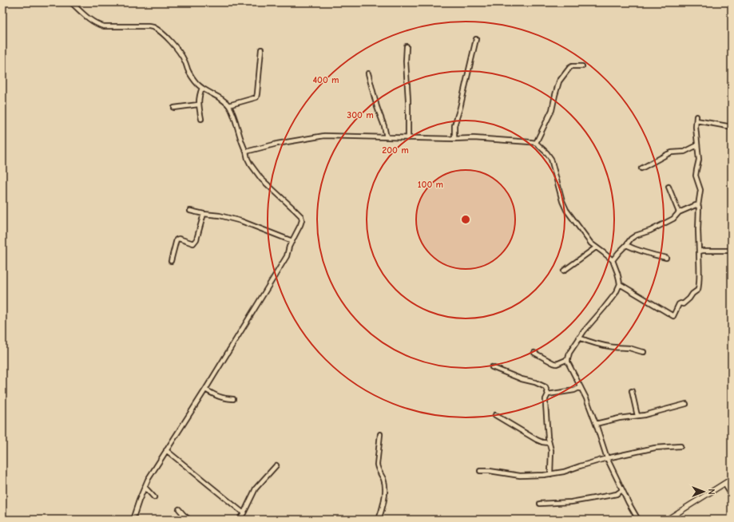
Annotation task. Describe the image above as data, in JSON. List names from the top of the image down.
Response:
{
  "north": "right",
  "rings": [
    "400 m",
    "300 m",
    "200 m",
    "100 m"
  ]
}
